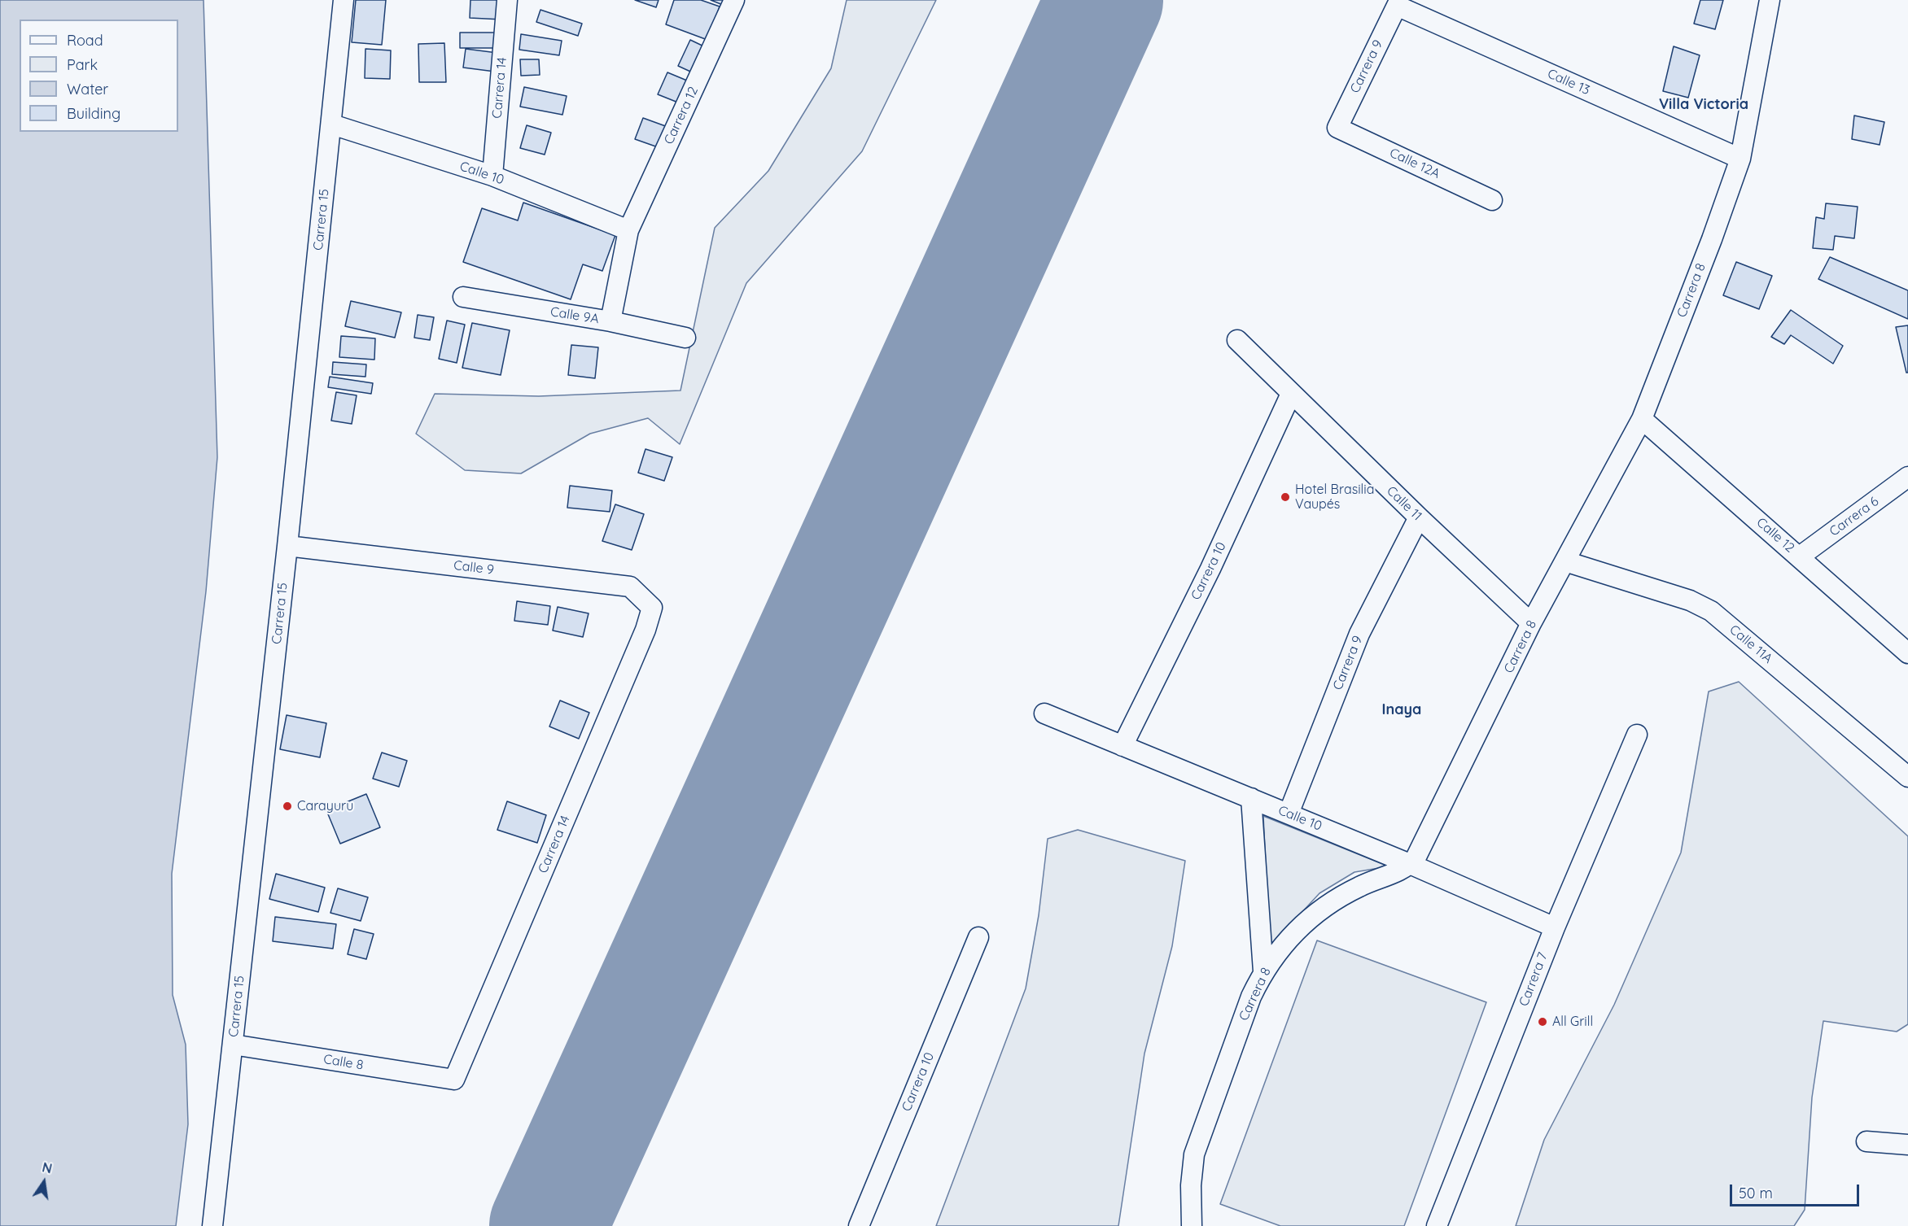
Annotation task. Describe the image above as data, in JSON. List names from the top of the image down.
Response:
{
  "streets": {
    "street": [
      "Carrera 9",
      "Calle 13",
      "Carrera 14",
      "Carrera 12",
      "Calle 12A",
      "Calle 10",
      "Carrera 15",
      "Carrera 8",
      "Calle 9A",
      "Calle 11",
      "Carrera 6",
      "Calle 12",
      "Calle 9",
      "Carrera 10",
      "Calle 11A",
      "Carrera 7",
      "Calle 8"
    ]
  },
  "crossings": [
    ["Carrera 9", "Calle 13"],
    ["Carrera 9", "Calle 12A"],
    ["Carrera 9", "Calle 10"],
    ["Carrera 9", "Calle 11"],
    ["Calle 13", "Carrera 8"],
    ["Carrera 14", "Calle 10"],
    ["Carrera 14", "Calle 9"],
    ["Carrera 14", "Calle 8"],
    ["Carrera 12", "Calle 10"],
    ["Carrera 12", "Calle 9A"],
    ["Calle 10", "Carrera 15"],
    ["Calle 10", "Carrera 8"],
    ["Calle 10", "Carrera 10"],
    ["Calle 10", "Carrera 7"],
    ["Carrera 15", "Calle 9"],
    ["Carrera 15", "Calle 8"],
    ["Carrera 8", "Calle 11"],
    ["Carrera 8", "Calle 12"],
    ["Carrera 8", "Calle 11A"],
    ["Calle 11", "Carrera 10"],
    ["Carrera 6", "Calle 12"]
  ],
  "districts": ["Villa Victoria", "Inaya"],
  "places": ["Hotel Brasilia Vaupés", "Carayuru", "All Grill"],
  "legend": [
    "Road",
    "Park",
    "Water",
    "Building"
  ],
  "scale_bar": "50 m",
  "north": "top"
}
